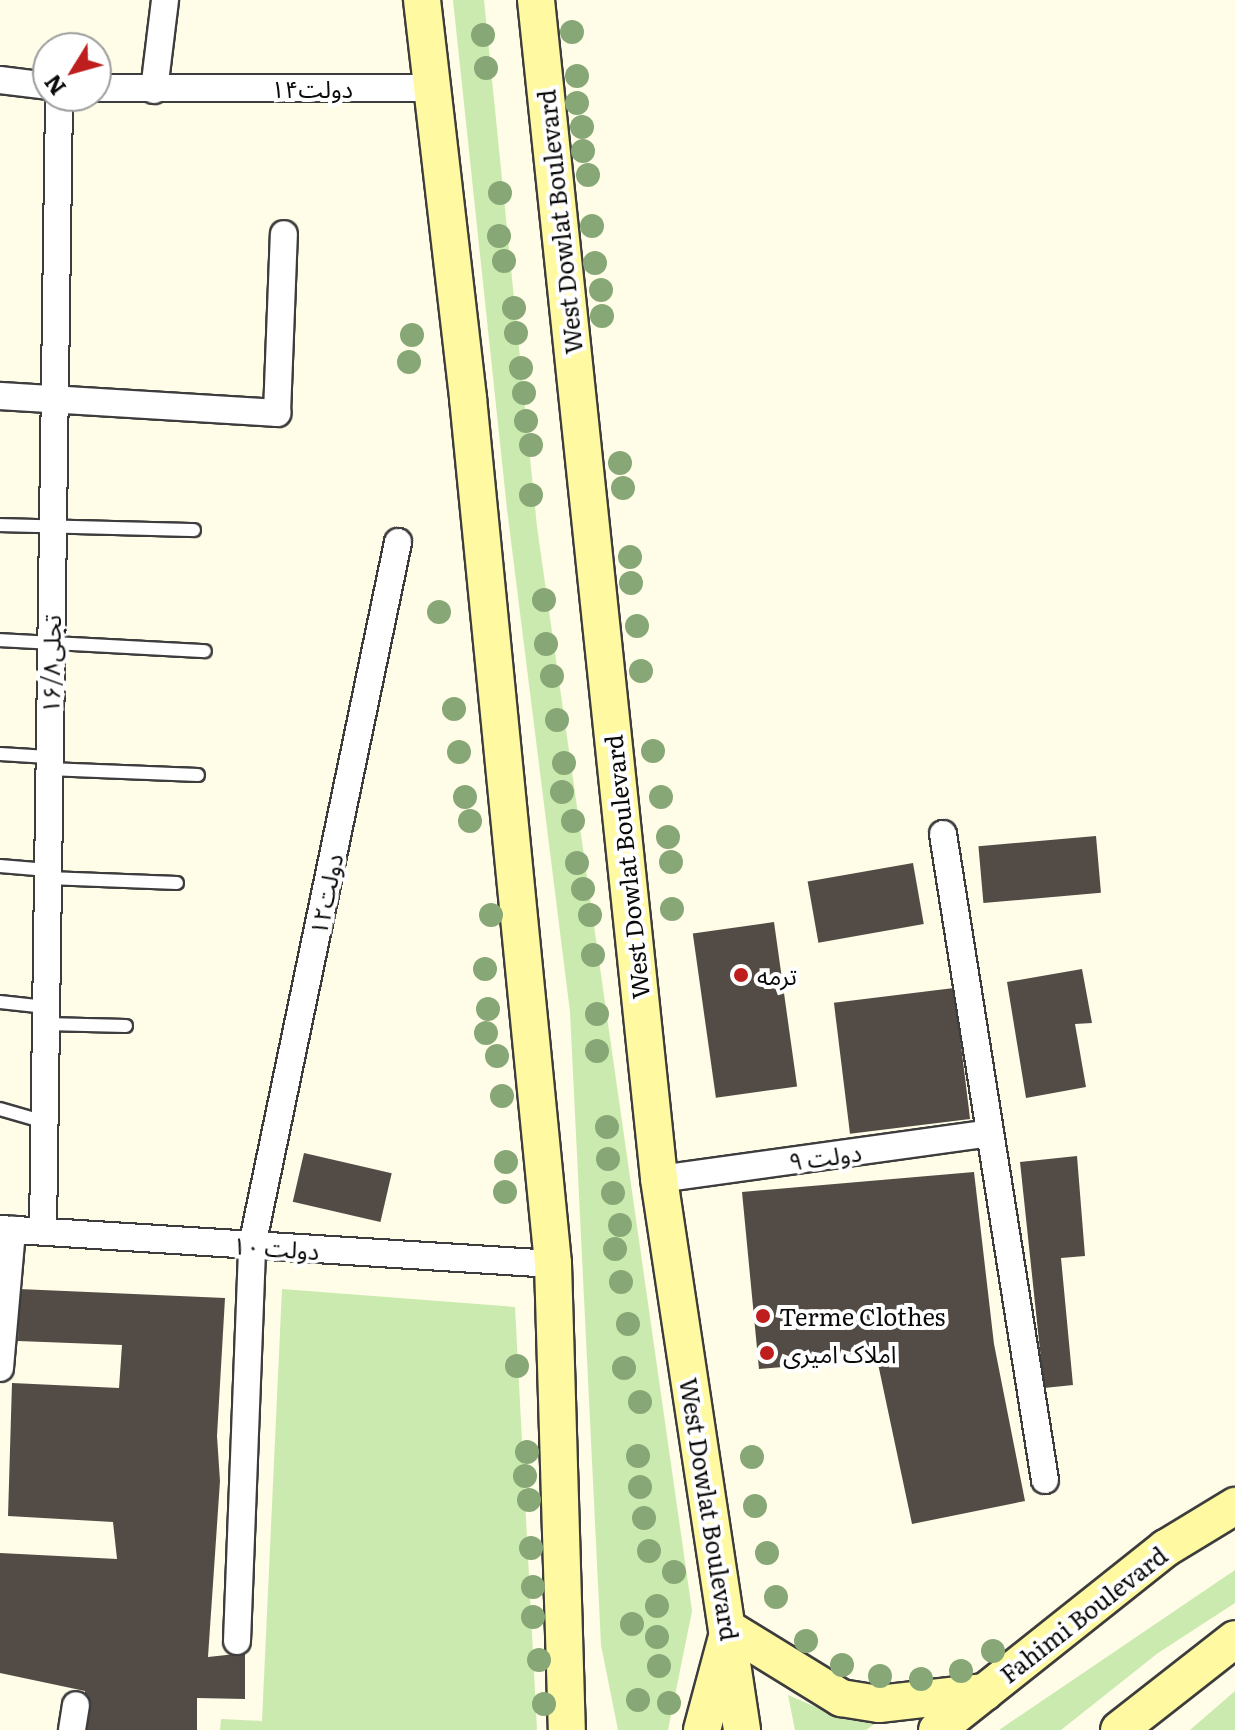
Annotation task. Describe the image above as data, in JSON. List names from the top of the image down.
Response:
{
  "streets": {
    "main road": ["West Dowlat Boulevard", "Fahimi Boulevard"],
    "street": [
      "۱۴دولت",
      "تجلی۱۶/۸",
      "۱۲دولت",
      "۹ دولت",
      "۱۰ دولت"
    ]
  },
  "crossings": [
    ["West Dowlat Boulevard", "۹ دولت"],
    ["تجلی۱۶/۸", "۱۰ دولت"],
    ["۱۲دولت", "۱۰ دولت"]
  ],
  "places": ["ترمه", "Terme Clothes", "املاک امیری"],
  "north": "bottom left"
}
